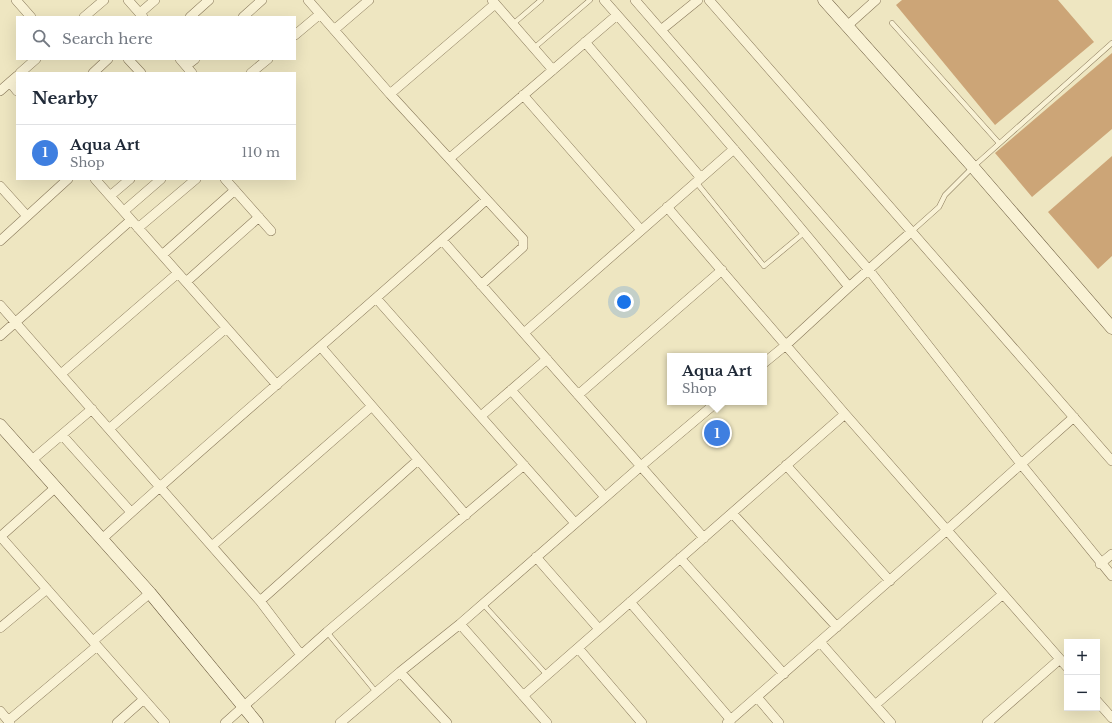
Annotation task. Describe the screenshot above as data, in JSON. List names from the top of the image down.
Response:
{
  "page": {
    "search": "Search here",
    "heading": "Nearby",
    "list": [
      {
        "mark": "1",
        "name": "Aqua Art",
        "note": "Shop",
        "value": "110 m"
      }
    ],
    "popup": ["Aqua Art", "Shop"],
    "pins": "1",
    "map_buttons": ["+", "−"]
  }
}
